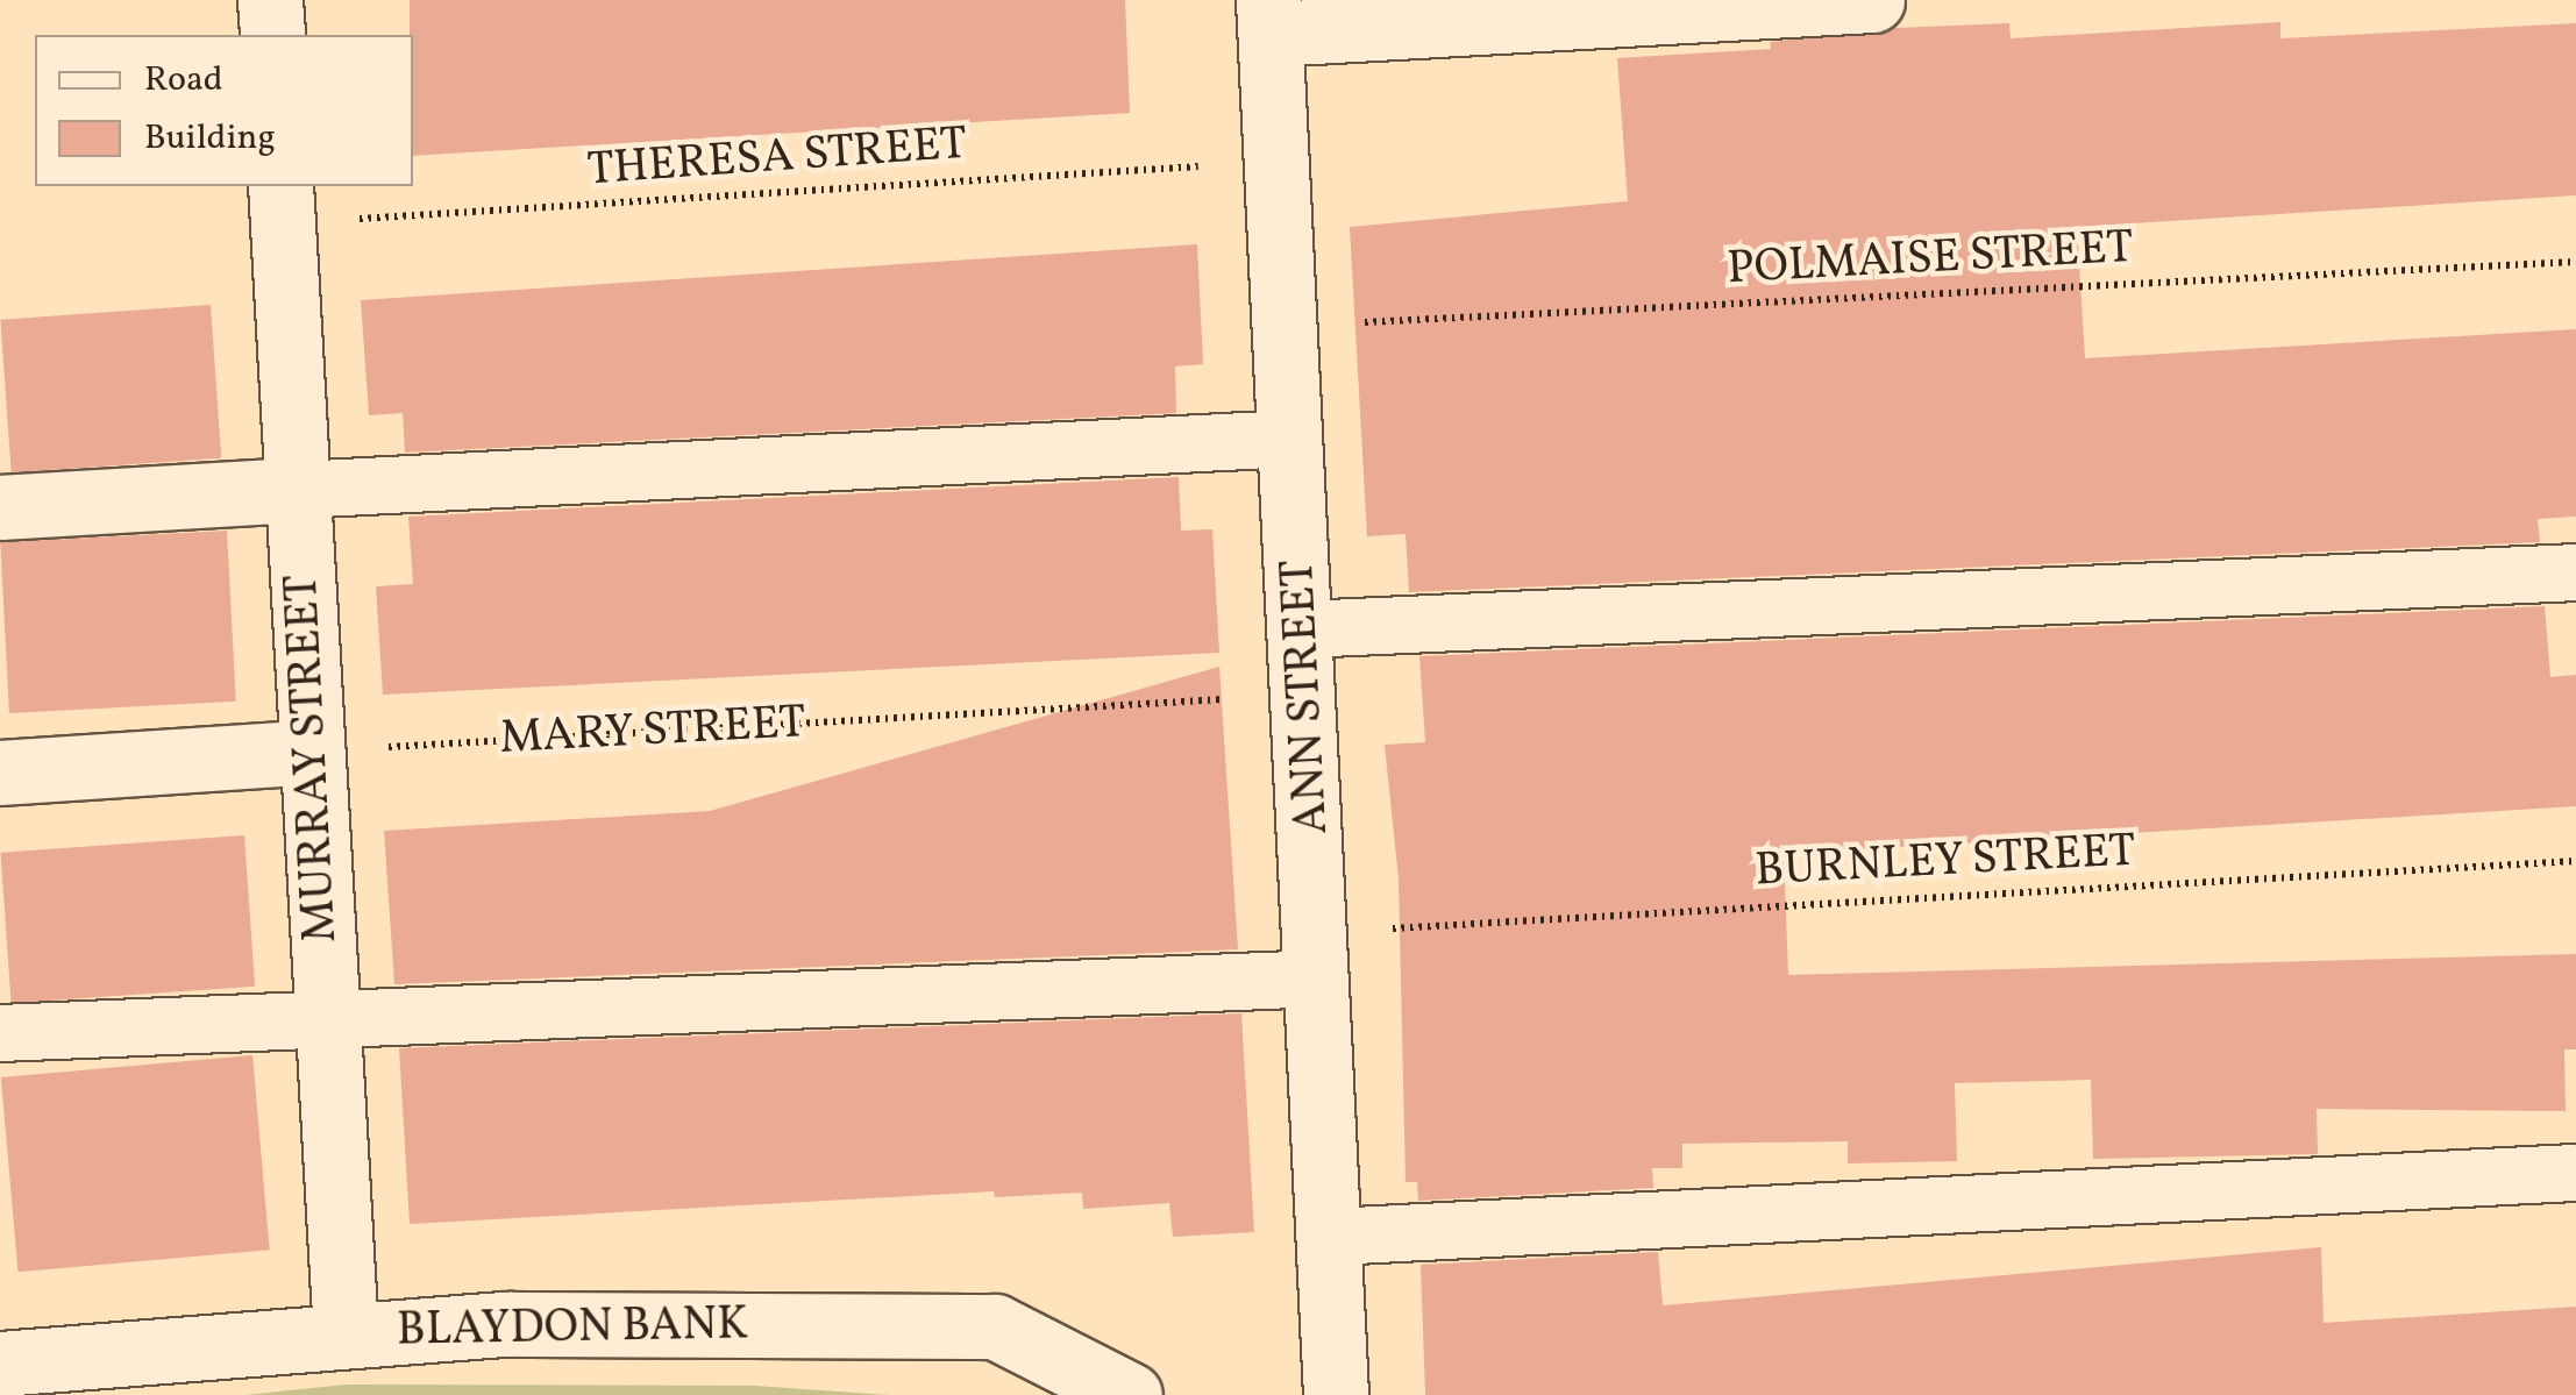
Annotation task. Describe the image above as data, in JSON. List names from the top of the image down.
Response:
{
  "streets": {
    "street": ["ANN STREET", "MURRAY STREET", "BLAYDON BANK"],
    "path": [
      "THERESA STREET",
      "POLMAISE STREET",
      "MARY STREET",
      "BURNLEY STREET"
    ]
  },
  "crossings": [
    ["THERESA STREET", "ANN STREET"],
    ["THERESA STREET", "MURRAY STREET"],
    ["POLMAISE STREET", "ANN STREET"],
    ["ANN STREET", "MARY STREET"],
    ["ANN STREET", "BURNLEY STREET"],
    ["MARY STREET", "MURRAY STREET"],
    ["MURRAY STREET", "BLAYDON BANK"]
  ],
  "legend": ["Road", "Building"]
}
